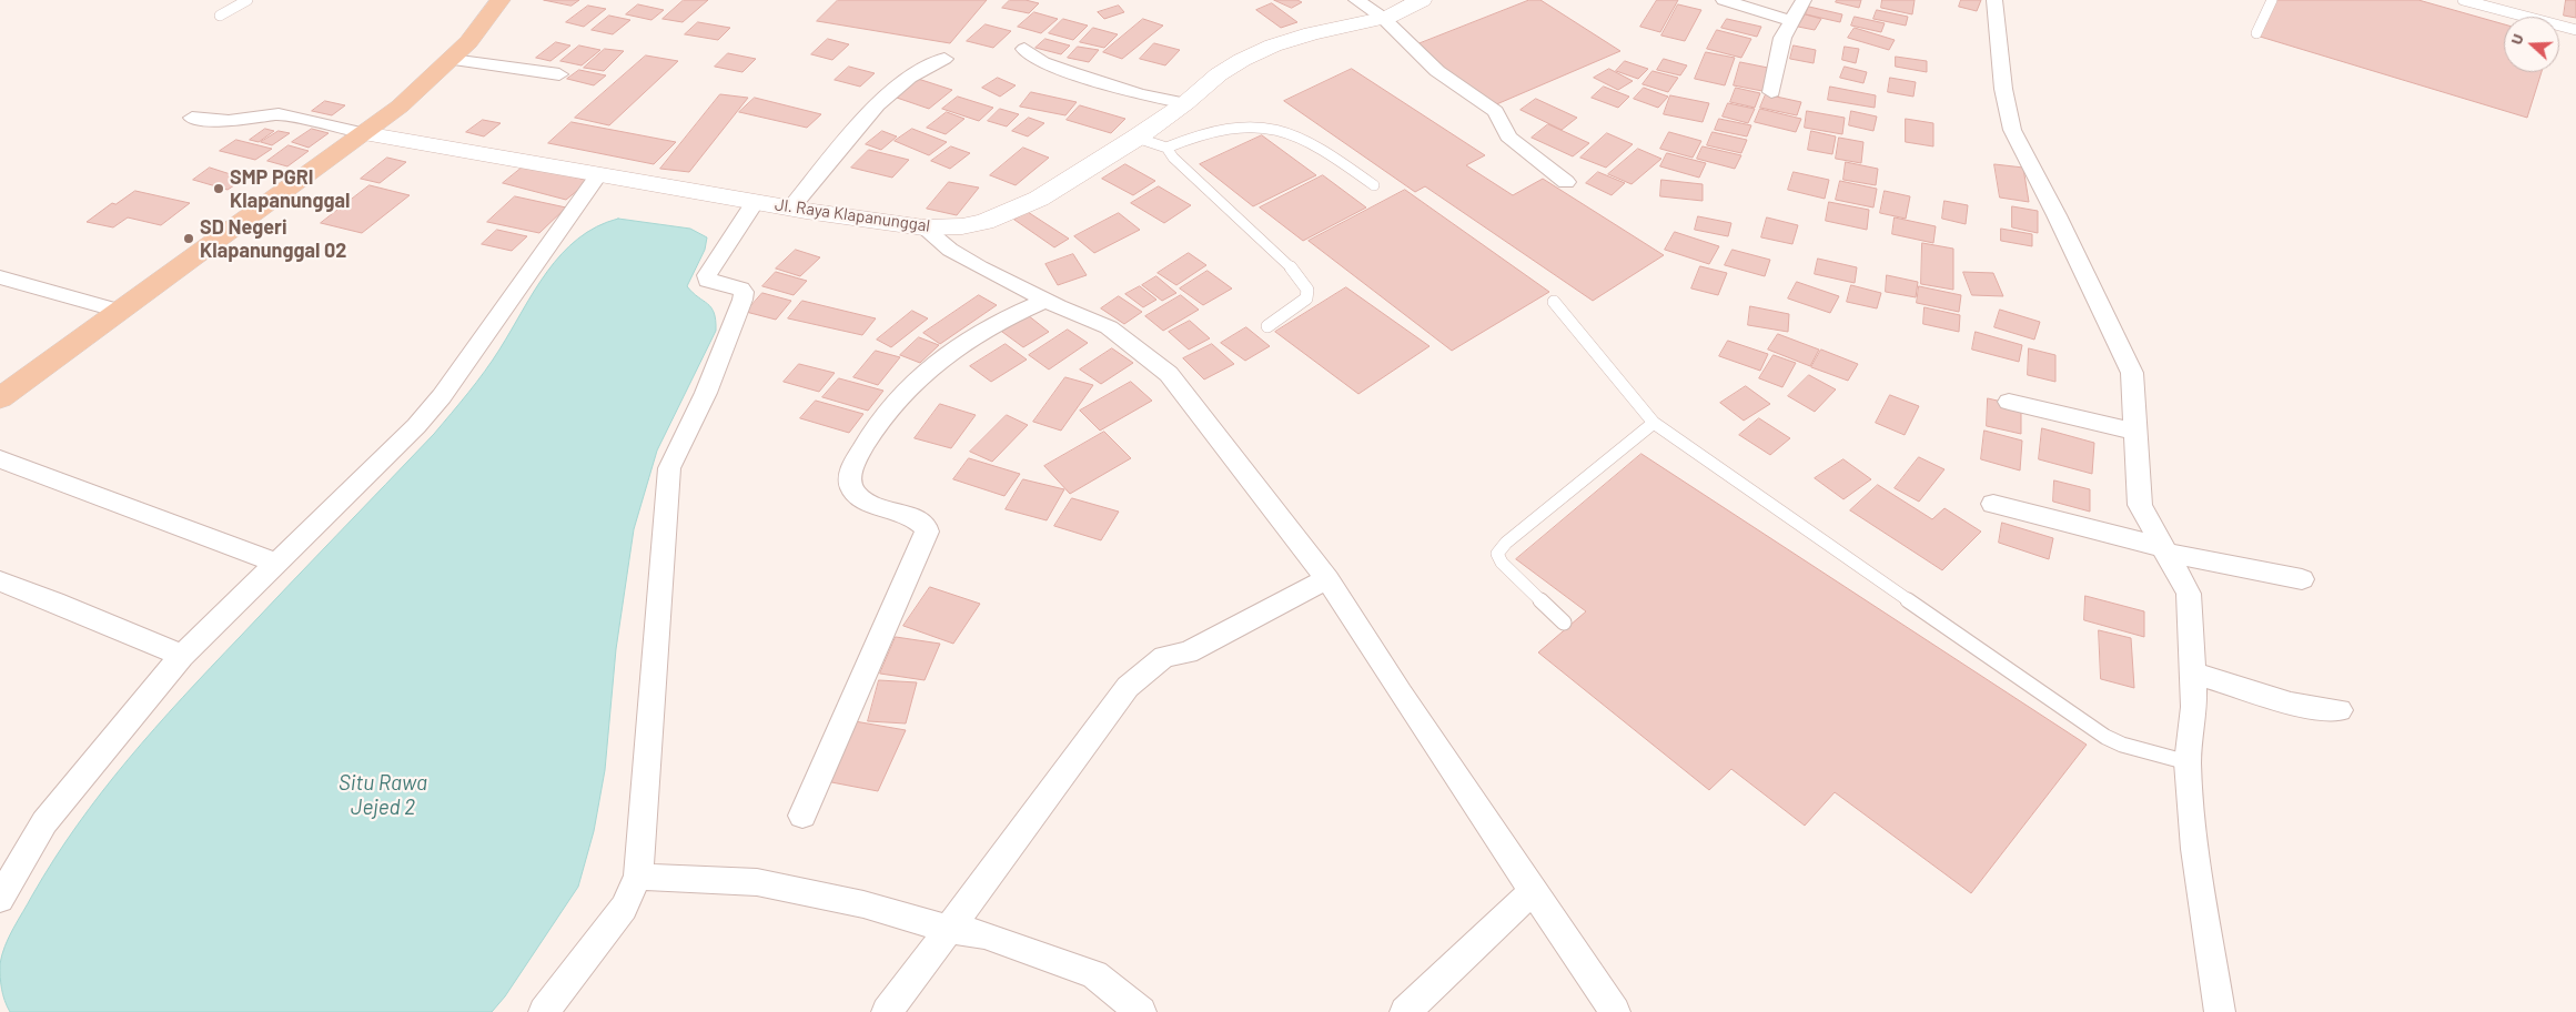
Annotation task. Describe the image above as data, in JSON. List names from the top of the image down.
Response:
{
  "streets": {
    "street": ["Jl. Raya Klapanunggal"]
  },
  "water": ["Situ Rawa Jejed 2"],
  "places": ["SMP PGRI Klapanunggal", "SD Negeri Klapanunggal 02"],
  "north": "left"
}
